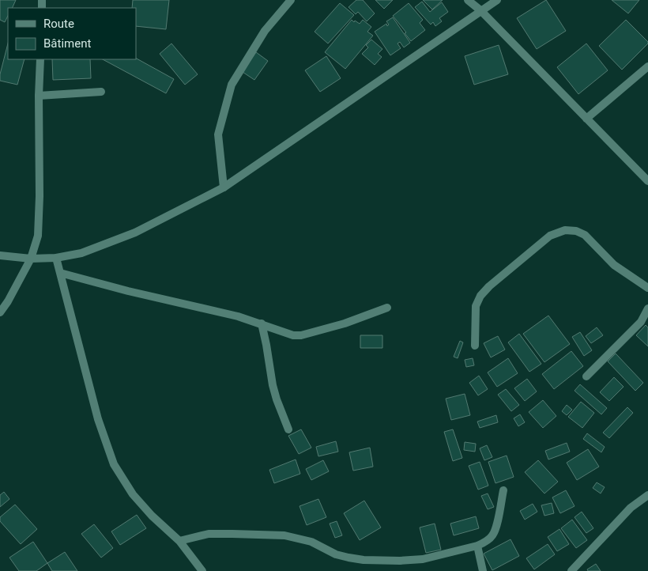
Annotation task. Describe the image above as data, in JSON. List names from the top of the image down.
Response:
{
  "legend": ["Route", "Bâtiment"]
}
